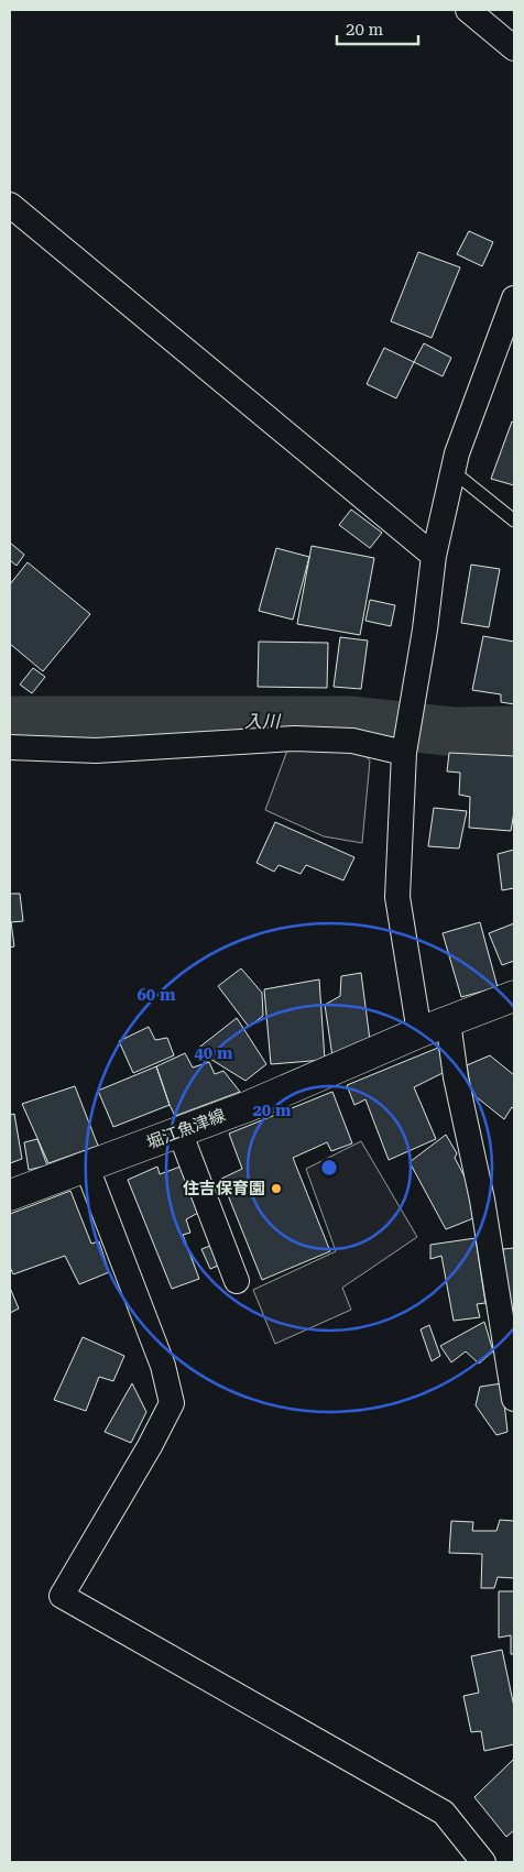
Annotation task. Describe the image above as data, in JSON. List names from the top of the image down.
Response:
{
  "streets": {
    "main road": ["堀江魚津線"]
  },
  "water": ["入川"],
  "places": ["住吉保育園"],
  "scale_bar": "20 m",
  "rings": ["60 m", "40 m", "20 m"]
}
